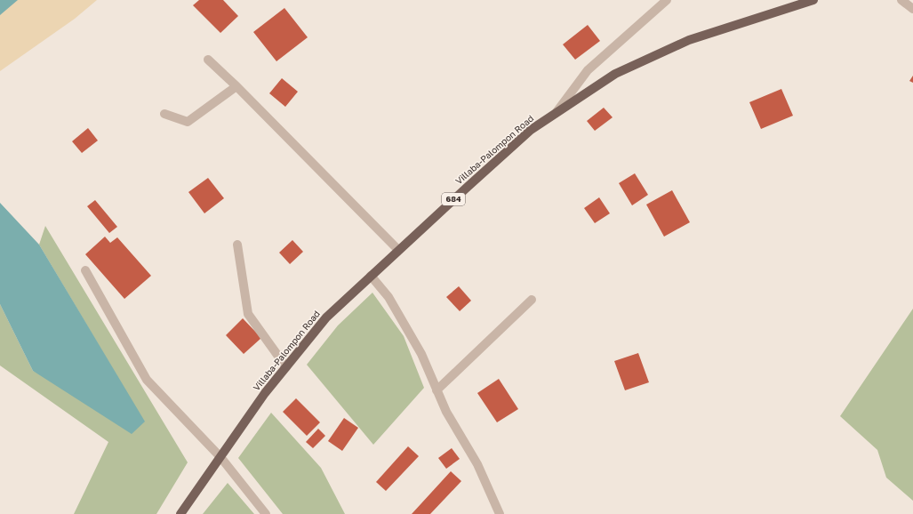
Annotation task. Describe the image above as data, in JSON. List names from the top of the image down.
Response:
{
  "streets": {
    "main road": ["Villaba-Palompon Road", "684"]
  }
}
